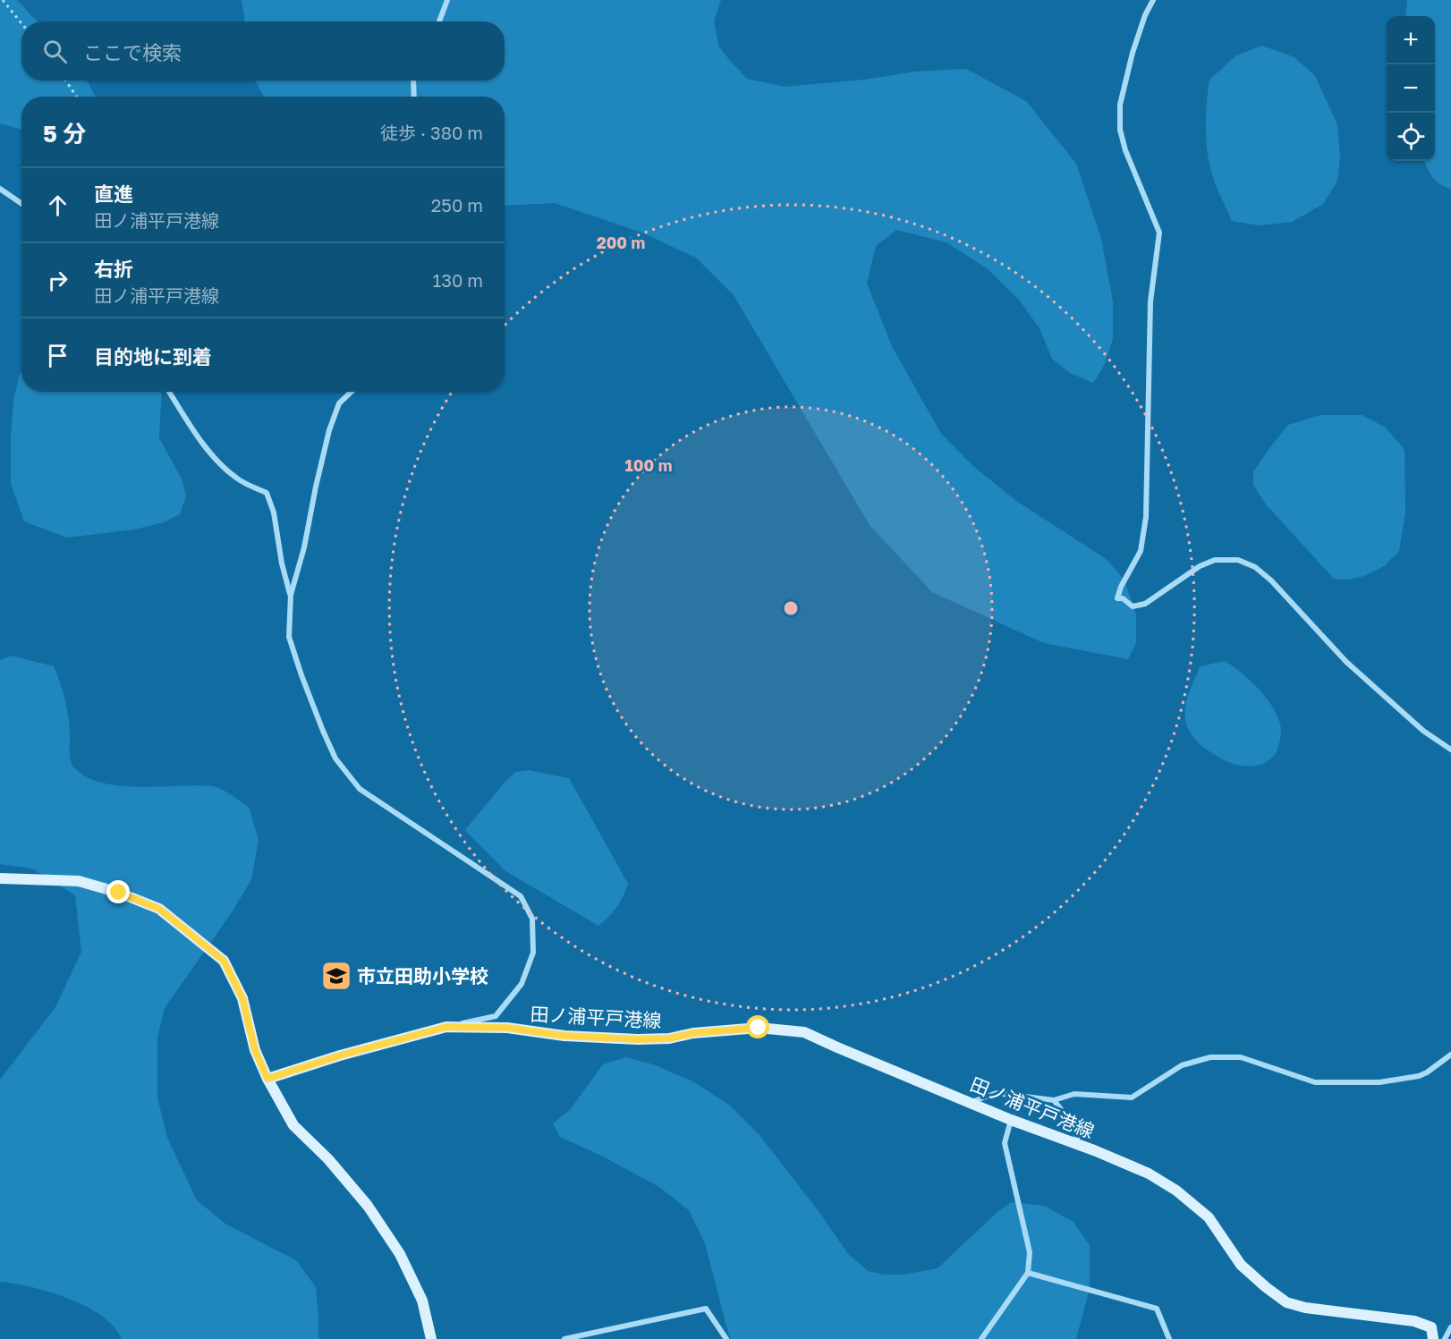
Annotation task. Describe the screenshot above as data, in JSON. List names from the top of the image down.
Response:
{
  "streets": {
    "main road": ["田ノ浦平戸港線"]
  },
  "places": {
    "school or university": ["市立田助小学校"]
  },
  "page": {
    "map_buttons": ["+", "−"],
    "search": "ここで検索",
    "heading": ["5 分", "徒歩 · 380 m"],
    "list": [
      ["直進", "田ノ浦平戸港線", "250 m"],
      ["右折", "田ノ浦平戸港線", "130 m"],
      "目的地に到着"
    ]
  },
  "rings": ["200 m", "100 m"]
}
